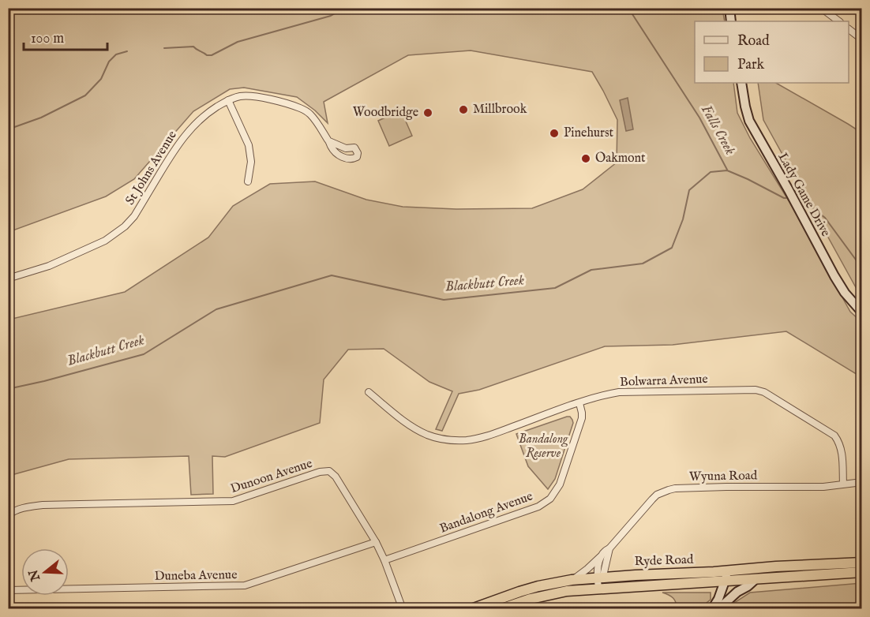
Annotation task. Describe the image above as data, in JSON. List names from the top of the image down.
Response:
{
  "streets": {
    "highway": ["Ryde Road"],
    "main road": ["Lady Game Drive"],
    "street": [
      "St Johns Avenue",
      "Bolwarra Avenue",
      "Dunoon Avenue",
      "Wyuna Road",
      "Bandalong Avenue",
      "Duneba Avenue"
    ]
  },
  "crossings": [
    ["Bolwarra Avenue", "Wyuna Road"],
    ["Bolwarra Avenue", "Bandalong Avenue"],
    ["Dunoon Avenue", "Bandalong Avenue"],
    ["Dunoon Avenue", "Duneba Avenue"],
    ["Wyuna Road", "Ryde Road"]
  ],
  "water": ["Falls Creek", "Blackbutt Creek"],
  "parks": ["Bandalong Reserve"],
  "places": [
    "Millbrook",
    "Woodbridge",
    "Pinehurst",
    "Oakmont"
  ],
  "legend": ["Road", "Park"],
  "scale_bar": "100 m",
  "north": "left"
}
